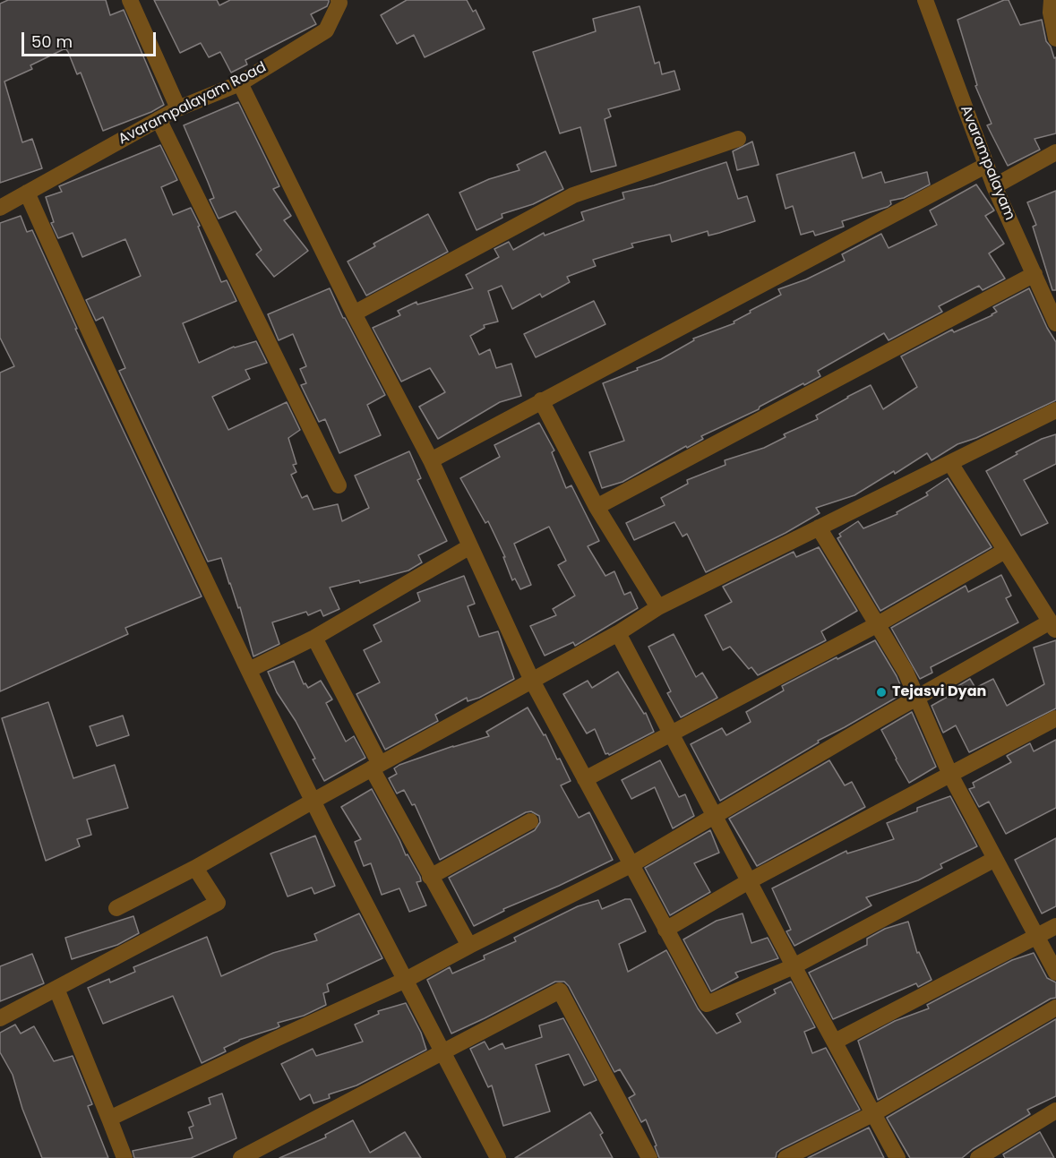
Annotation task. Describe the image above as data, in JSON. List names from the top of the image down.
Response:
{
  "streets": {
    "street": ["Avarampalayam Road", "Avarampalayam"]
  },
  "places": ["Tejasvi Dyan"],
  "scale_bar": "50 m"
}
